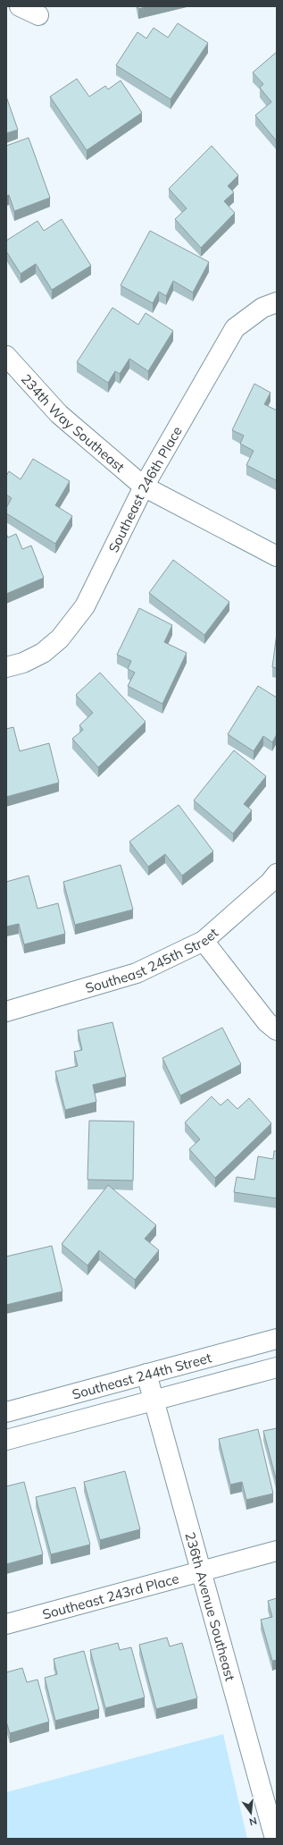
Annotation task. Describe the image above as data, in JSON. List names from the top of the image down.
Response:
{
  "streets": {
    "street": [
      "234th Way Southeast",
      "Southeast 246th Place",
      "Southeast 245th Street",
      "Southeast 244th Street",
      "Southeast 243rd Place",
      "236th Avenue Southeast"
    ]
  },
  "crossings": [
    ["234th Way Southeast", "Southeast 246th Place"],
    ["Southeast 244th Street", "236th Avenue Southeast"],
    ["Southeast 243rd Place", "236th Avenue Southeast"]
  ],
  "north": "bottom"
}
